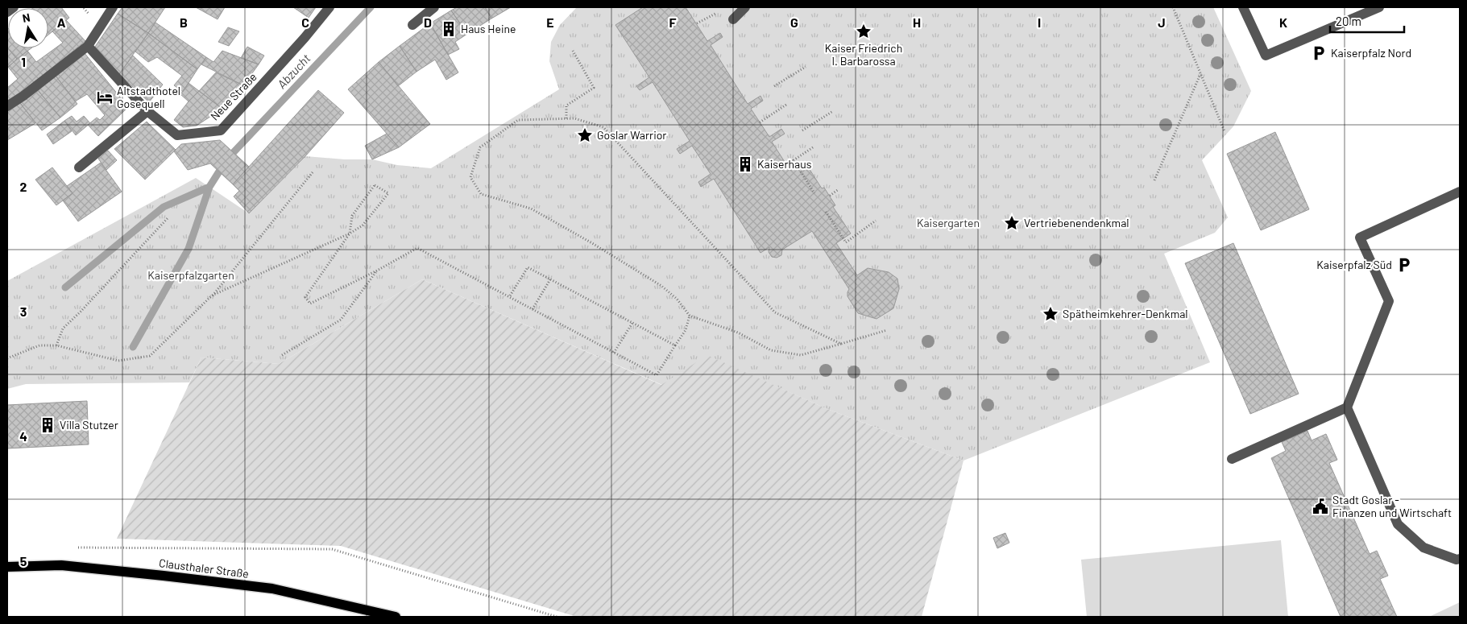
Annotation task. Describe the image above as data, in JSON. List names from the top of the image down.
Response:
{
  "streets": {
    "main road": ["Clausthaler Straße"],
    "street": ["Neue Straße"]
  },
  "water": ["Abzucht"],
  "parks": ["Kaisergarten", "Kaiserpfalzgarten"],
  "places": {
    "building": ["Haus Heine", "Kaiserhaus", "Villa Stutzer"],
    "place": [
      "Kaiser Friedrich I. Barbarossa",
      "Goslar Warrior",
      "Vertriebenendenkmal",
      "Spätheimkehrer-Denkmal"
    ],
    "parking": ["Kaiserpfalz Nord", "Kaiserpfalz Süd"],
    "hotel": ["Altstadthotel Gosequell"],
    "public building": ["Stadt Goslar - Finanzen und Wirtschaft"]
  },
  "scale_bar": "20 m",
  "north": "top",
  "grid": {
    "columns": [
      "A",
      "B",
      "C",
      "D",
      "E",
      "F",
      "G",
      "H",
      "I",
      "J",
      "K"
    ],
    "rows": [
      "1",
      "2",
      "3",
      "4",
      "5"
    ]
  }
}
